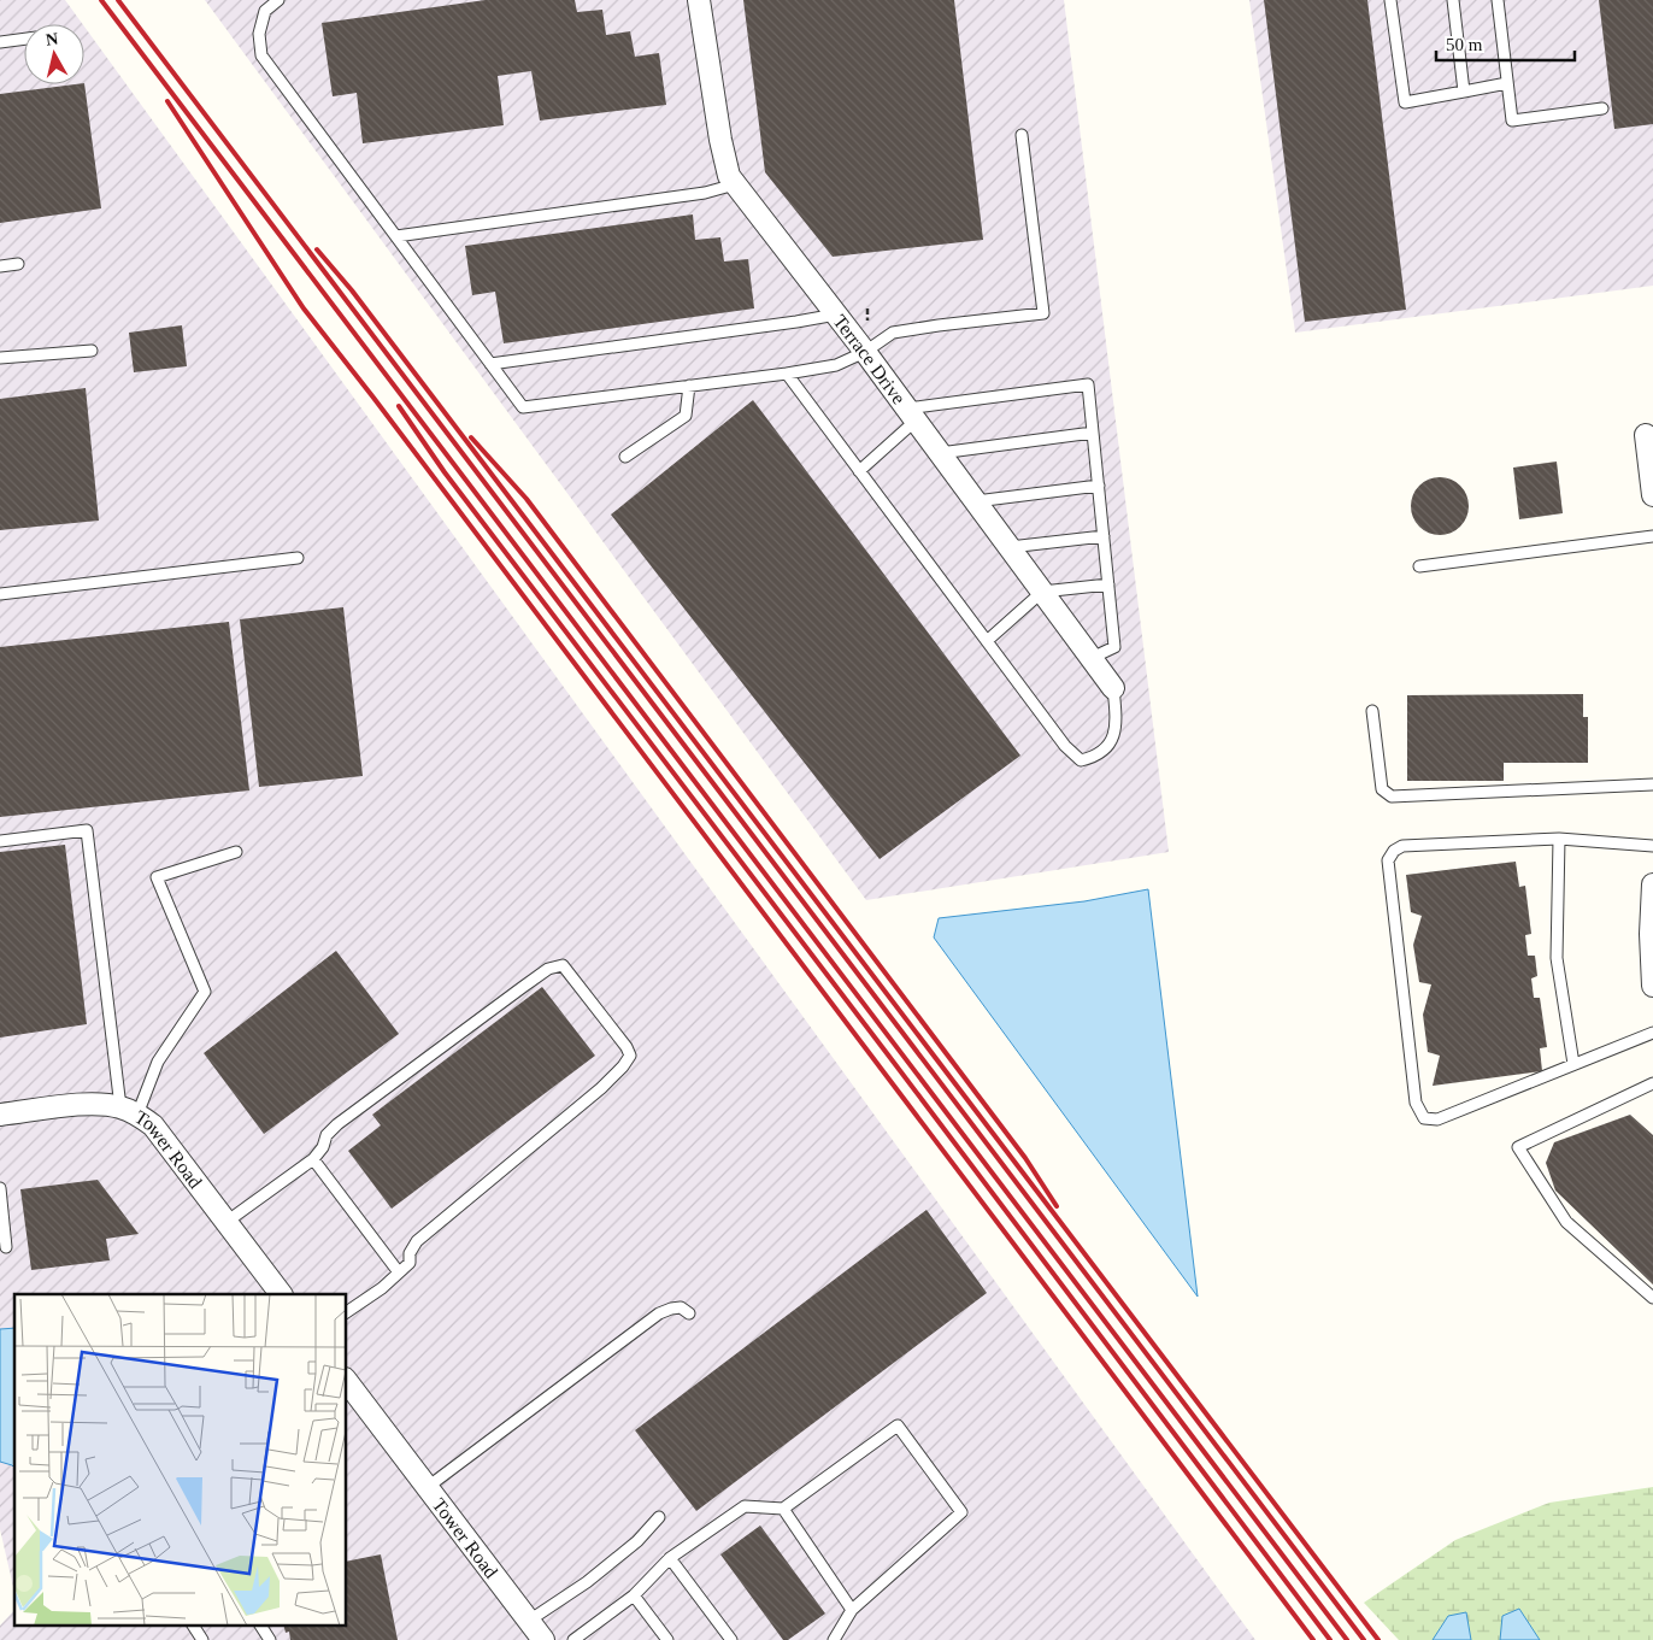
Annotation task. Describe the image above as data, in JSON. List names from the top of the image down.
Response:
{
  "streets": {
    "street": ["Terrace Drive", "Tower Road"]
  },
  "scale_bar": "50 m",
  "north": "top"
}
